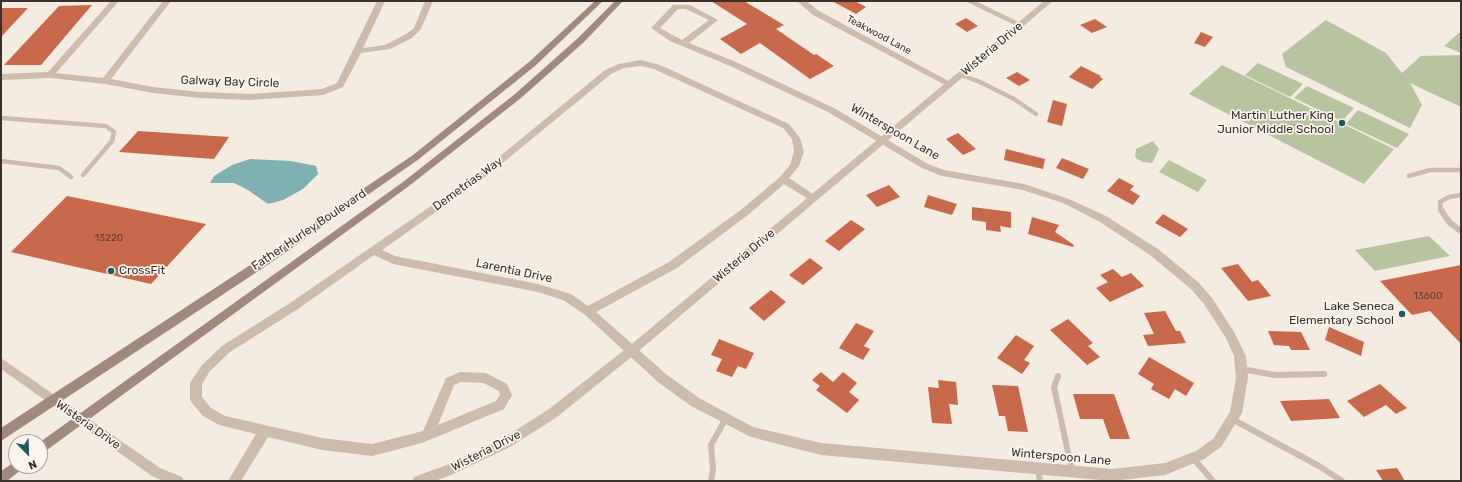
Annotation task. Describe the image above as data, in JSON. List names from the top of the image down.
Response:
{
  "streets": {
    "main road": ["Father Hurley Boulevard"],
    "street": [
      "Teakwood Lane",
      "Wisteria Drive",
      "Galway Bay Circle",
      "Winterspoon Lane",
      "Demetrias Way",
      "Larentia Drive"
    ]
  },
  "crossings": [
    ["Teakwood Lane", "Wisteria Drive"],
    ["Wisteria Drive", "Winterspoon Lane"],
    ["Wisteria Drive", "Father Hurley Boulevard"],
    ["Wisteria Drive", "Larentia Drive"],
    ["Winterspoon Lane", "Larentia Drive"],
    ["Demetrias Way", "Larentia Drive"]
  ],
  "places": ["Martin Luther King Junior Middle School", "CrossFit", "Lake Seneca Elementary School"],
  "house_numbers": ["13220", "13600"],
  "north": "bottom right"
}
